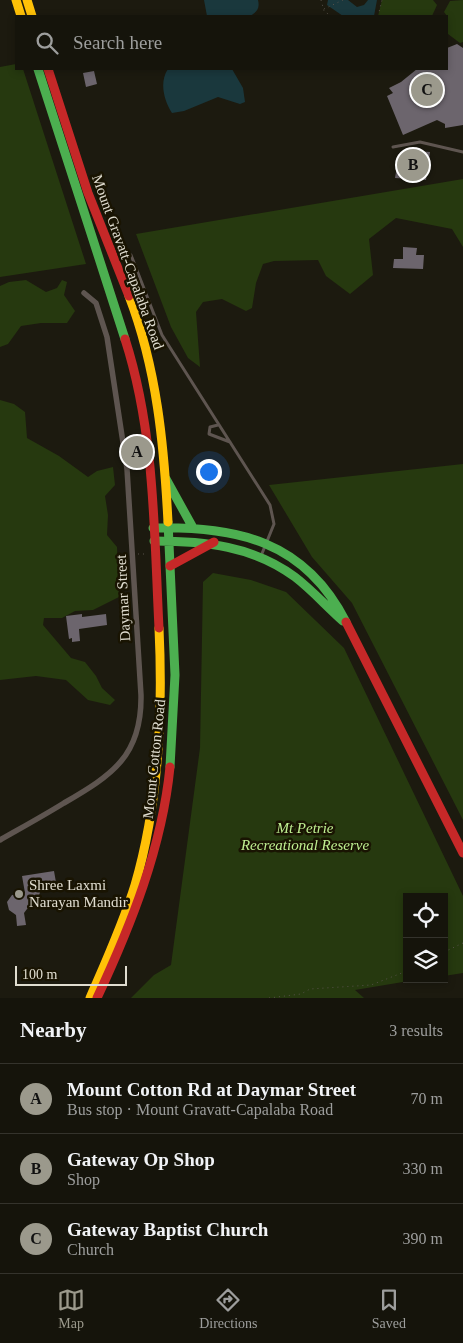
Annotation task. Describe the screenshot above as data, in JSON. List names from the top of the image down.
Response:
{
  "streets": {
    "main road": ["Mount Gravatt-Capalaba Road", "Mount Cotton Road"],
    "street": ["Daymar Street"]
  },
  "crossings": [
    ["Mount Gravatt-Capalaba Road", "Mount Cotton Road"]
  ],
  "parks": ["Mt Petrie Recreational Reserve"],
  "places": ["Shree Laxmi Narayan Mandir"],
  "scale_bar": "100 m",
  "page": {
    "search": "Search here",
    "pins": ["C", "B", "A"],
    "scale": "100 m",
    "heading": ["Nearby", "3 results"],
    "list": [
      {
        "mark": "A",
        "name": "Mount Cotton Rd at Daymar Street",
        "note": "Bus stop · Mount Gravatt-Capalaba Road",
        "value": "70 m"
      },
      {
        "mark": "B",
        "name": "Gateway Op Shop",
        "note": "Shop",
        "value": "330 m"
      },
      {
        "mark": "C",
        "name": "Gateway Baptist Church",
        "note": "Church",
        "value": "390 m"
      }
    ],
    "nav": ["Map", "Directions", "Saved"]
  }
}
